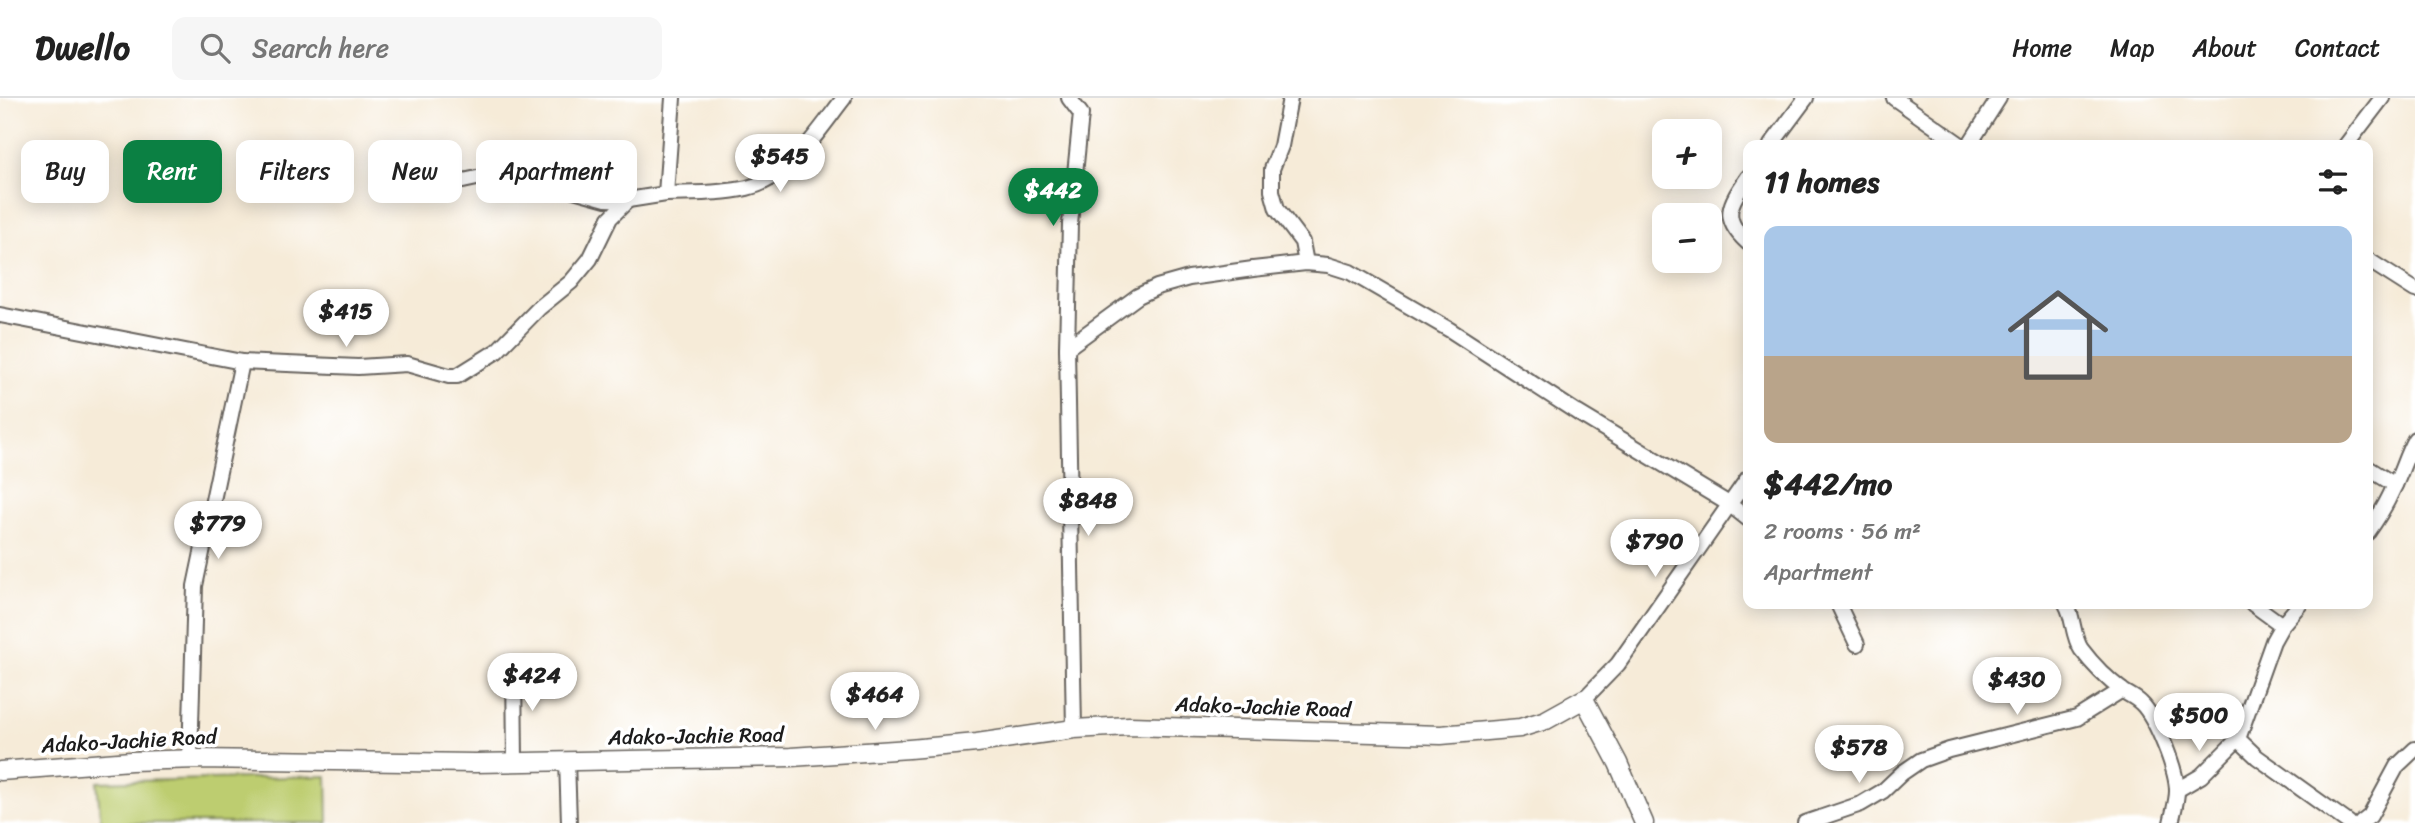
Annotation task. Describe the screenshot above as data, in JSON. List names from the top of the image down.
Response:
{
  "streets": {
    "street": ["Adako-Jachie Road"]
  },
  "page": {
    "header": "Dwello",
    "search": "Search here",
    "nav": [
      "Home",
      "Map",
      "About",
      "Contact"
    ],
    "map_buttons": ["+", "−"],
    "price": [
      "$545",
      "$442",
      "$415",
      "$848",
      "$779",
      "$790",
      "$424",
      "$430",
      "$464",
      "$500",
      "$578"
    ],
    "chip": [
      "Buy",
      "Rent",
      "Filters",
      "New",
      "Apartment"
    ],
    "heading": "11 homes",
    "list": [
      {
        "name": "$442/mo",
        "note": "2 rooms · 56 m² · Apartment"
      }
    ]
  }
}
